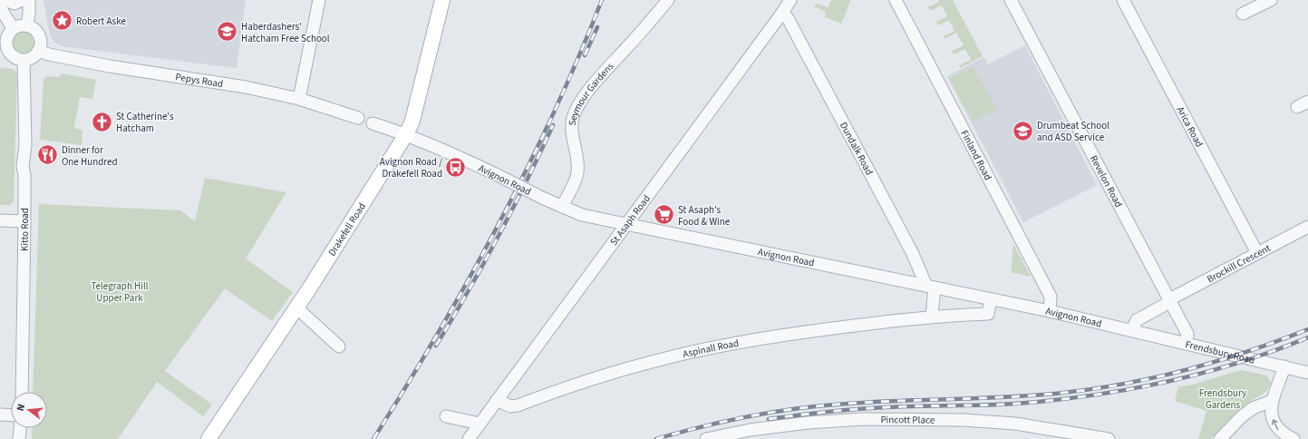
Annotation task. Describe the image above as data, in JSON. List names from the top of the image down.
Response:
{
  "streets": {
    "main road": ["Drakefell Road"],
    "street": [
      "Pepys Road",
      "Seymour Gardens",
      "Arica Road",
      "Dundalk Road",
      "Finland Road",
      "Avignon Road",
      "Revelon Road",
      "St Asaph Road",
      "Kitto Road",
      "Brockill Crescent",
      "Aspinall Road",
      "Frendsbury Road",
      "Pincott Place"
    ]
  },
  "crossings": [
    ["Pepys Road", "Kitto Road"],
    ["Seymour Gardens", "Avignon Road"],
    ["Arica Road", "Brockill Crescent"],
    ["Dundalk Road", "Avignon Road"],
    ["Dundalk Road", "St Asaph Road"],
    ["Finland Road", "Avignon Road"],
    ["Avignon Road", "St Asaph Road"],
    ["Avignon Road", "Drakefell Road"],
    ["Avignon Road", "Aspinall Road"],
    ["Avignon Road", "Frendsbury Road"],
    ["Revelon Road", "Brockill Crescent"],
    ["Revelon Road", "Frendsbury Road"],
    ["St Asaph Road", "Aspinall Road"]
  ],
  "parks": ["Telegraph Hill Upper Park", "Frendsbury Gardens"],
  "places": {
    "place": ["Robert Aske"],
    "school or university": ["Haberdashers' Hatcham Free School", "Drumbeat School and ASD Service"],
    "church": ["St Catherine's Hatcham"],
    "restaurant": ["Dinner for One Hundred"],
    "bus stop": ["Avignon Road / Drakefell Road"],
    "supermarket": ["St Asaph's Food & Wine"]
  },
  "north": "left"
}
